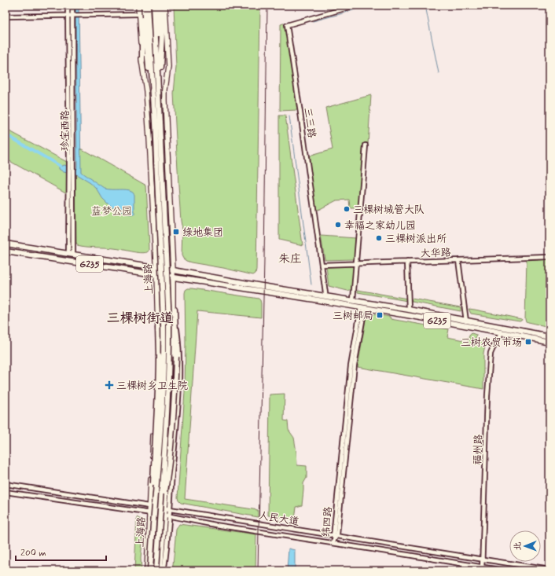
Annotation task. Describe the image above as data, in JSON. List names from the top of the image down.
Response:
{
  "streets": {
    "highway": ["G235", "上海路"],
    "street": [
      "三三路",
      "珍宝西路",
      "大华路",
      "福州路",
      "人民大道",
      "纬四路"
    ]
  },
  "crossings": [
    ["三三路", "大华路"],
    ["珍宝西路", "G235"],
    ["G235", "上海路"],
    ["G235", "福州路"],
    ["G235", "纬四路"],
    ["上海路", "人民大道"],
    ["福州路", "人民大道"],
    ["人民大道", "纬四路"]
  ],
  "districts": ["朱庄", "三棵树街道"],
  "parks": ["蓝梦公园"],
  "places": {
    "other": ["三棵树城管大队", "幸福之家幼儿园", "三棵树派出所"],
    "transit": ["绿地集团", "三树邮局", "三树农贸市场"],
    "health": ["三棵树乡卫生院"]
  },
  "scale_bar": "200 m",
  "north": "left"
}
